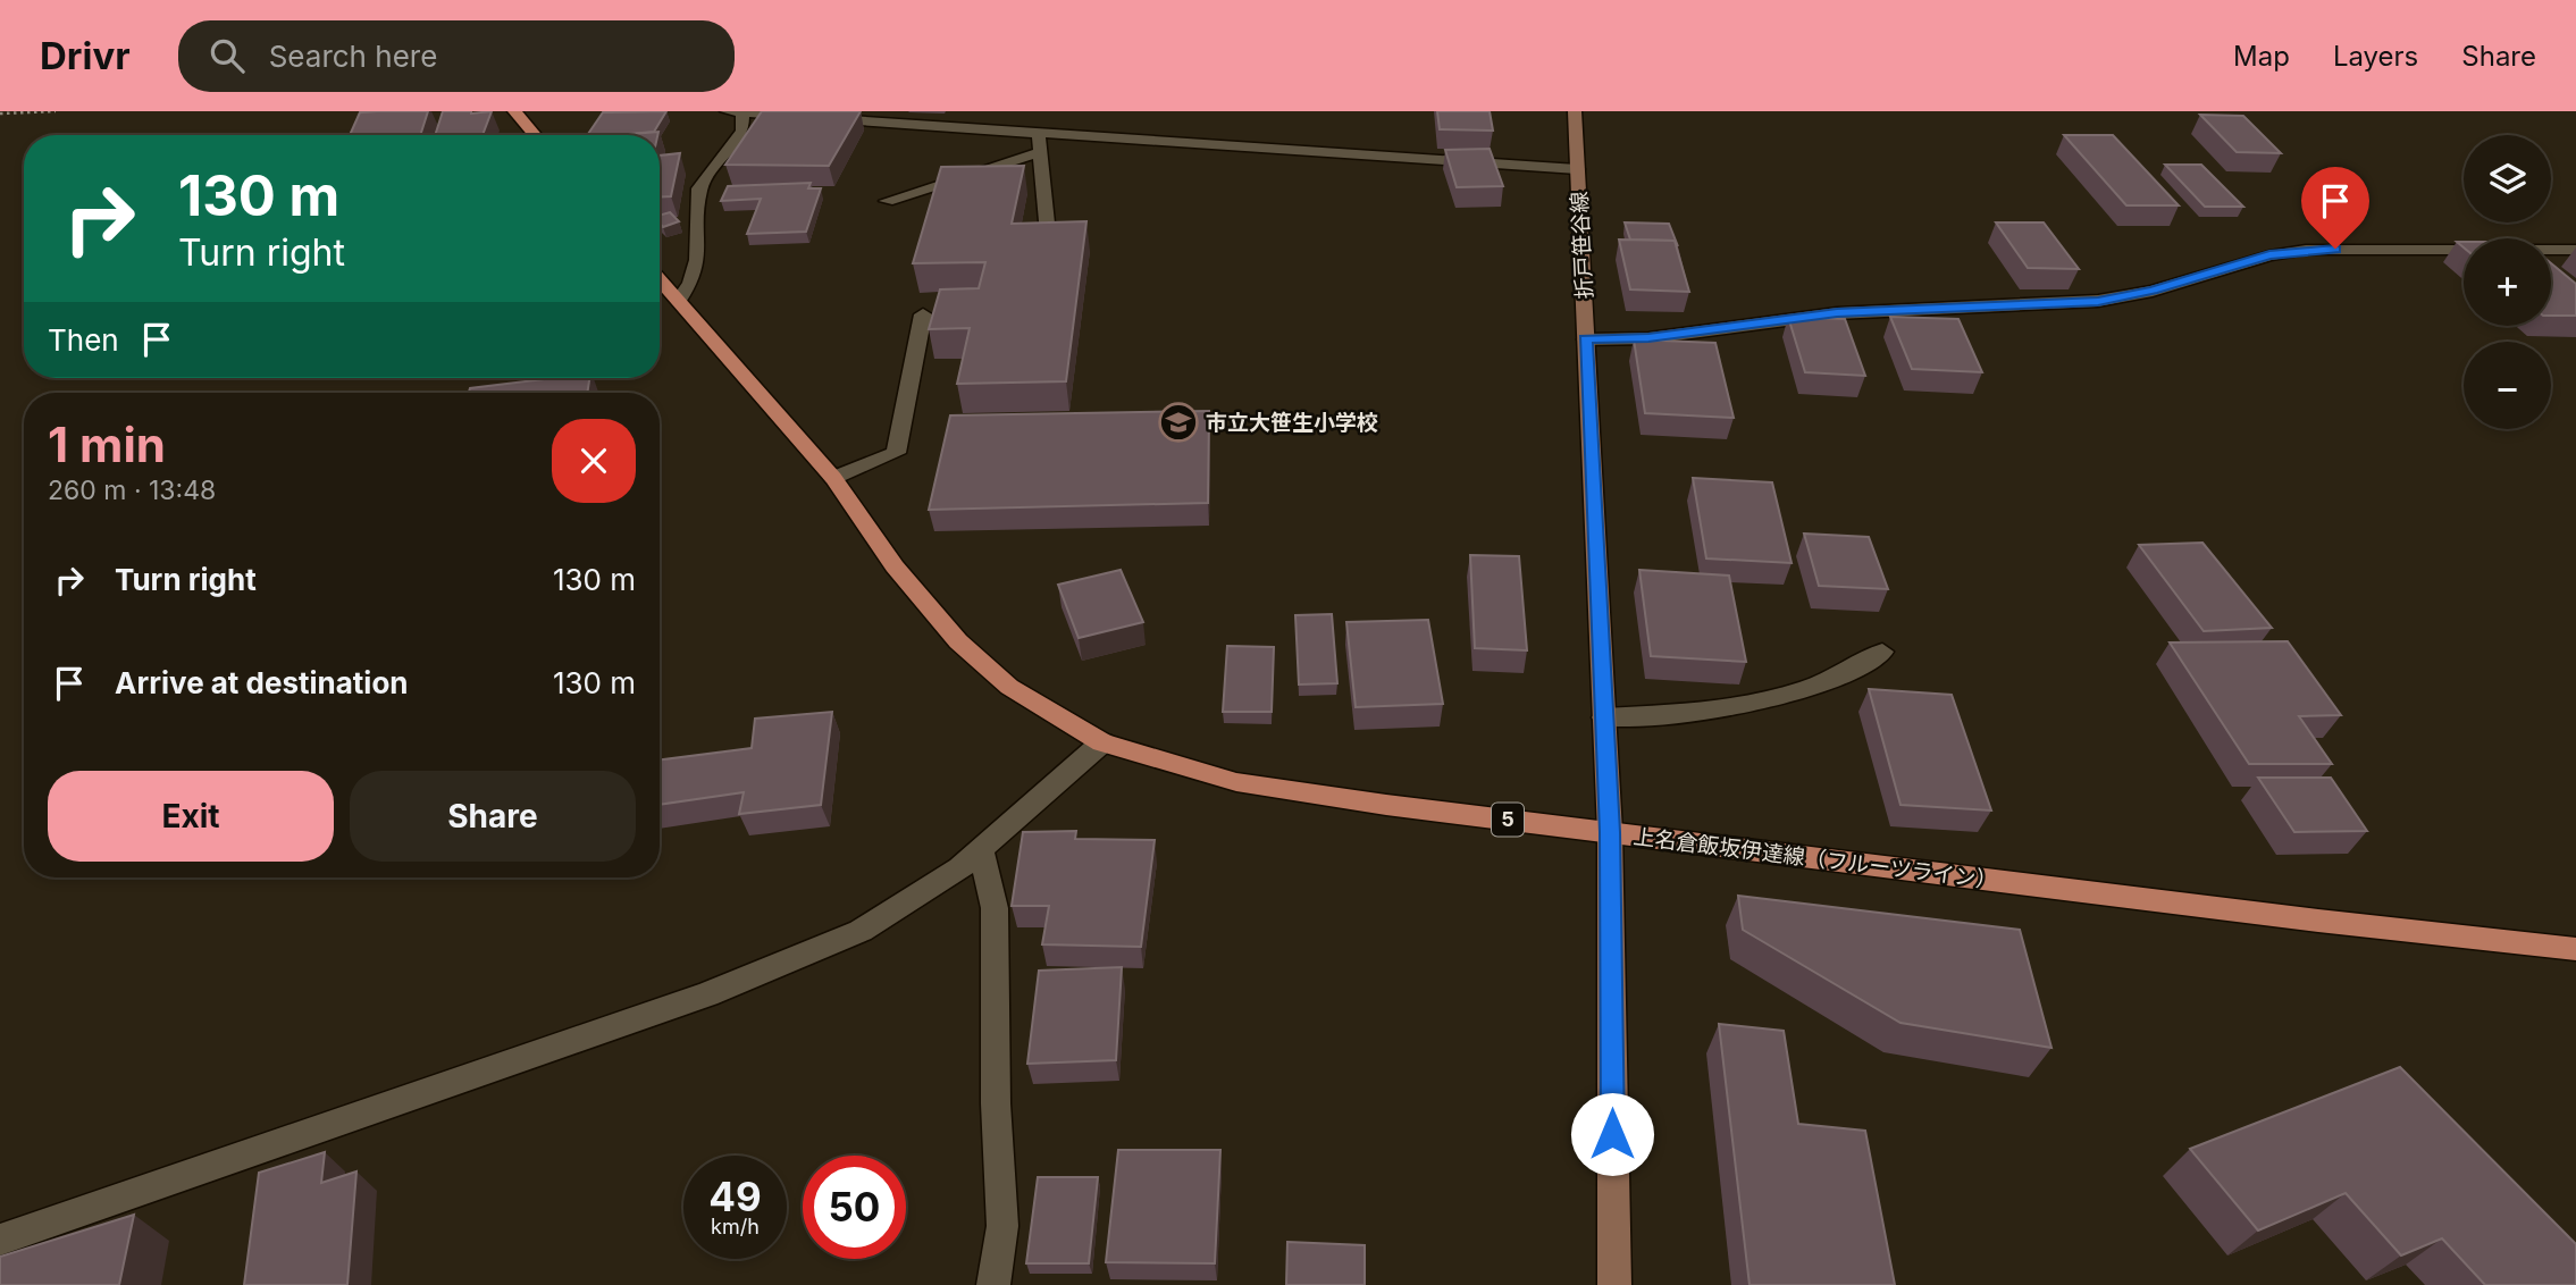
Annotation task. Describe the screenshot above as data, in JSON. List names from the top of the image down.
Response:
{
  "streets": {
    "main road": ["折戸笹谷線", "5", "上名倉飯坂伊達線（フルーツライン）"]
  },
  "crossings": [
    ["折戸笹谷線", "上名倉飯坂伊達線（フルーツライン）"]
  ],
  "places": {
    "school or university": ["市立大笹生小学校"]
  },
  "page": {
    "header": "Drivr",
    "search": "Search here",
    "nav": ["Map", "Layers", "Share"],
    "map_buttons": ["+", "−"],
    "turn": ["130 m", "Turn right"],
    "then": "Then",
    "heading": ["1 min", "260 m · 13:48"],
    "list": [
      {
        "name": "Turn right",
        "value": "130 m"
      },
      {
        "name": "Arrive at destination",
        "value": "130 m"
      }
    ],
    "buttons": ["Exit", "Share"],
    "speed": "49 km/h",
    "limit": "50"
  }
}
